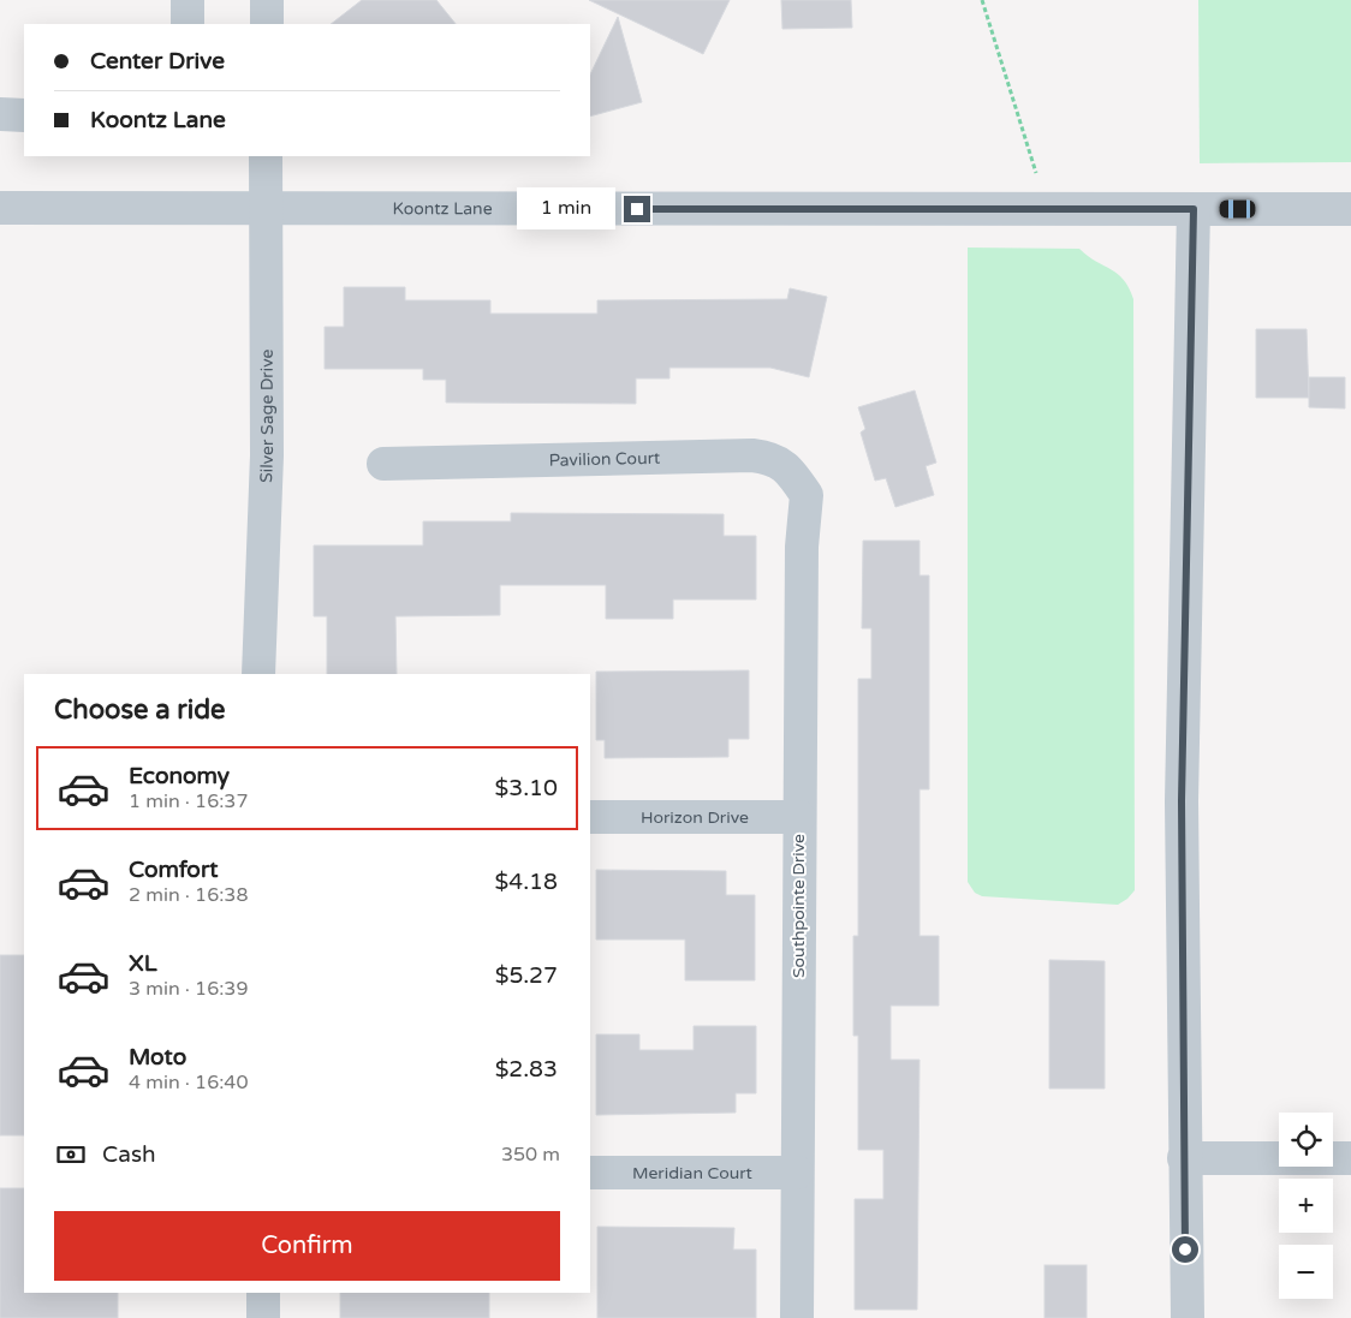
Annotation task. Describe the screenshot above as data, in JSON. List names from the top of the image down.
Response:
{
  "streets": {
    "street": [
      "Koontz Lane",
      "Silver Sage Drive",
      "Pavilion Court",
      "Horizon Drive",
      "Southpointe Drive",
      "Meridian Court"
    ]
  },
  "crossings": [
    ["Koontz Lane", "Silver Sage Drive"],
    ["Pavilion Court", "Southpointe Drive"],
    ["Horizon Drive", "Southpointe Drive"],
    ["Southpointe Drive", "Meridian Court"]
  ],
  "page": {
    "banner": ["Center Drive", "Koontz Lane"],
    "bubble": "1 min",
    "heading": "Choose a ride",
    "list": [
      {
        "name": "Economy",
        "note": "1 min · 16:37",
        "value": "$3.10"
      },
      {
        "name": "Comfort",
        "note": "2 min · 16:38",
        "value": "$4.18"
      },
      {
        "name": "XL",
        "note": "3 min · 16:39",
        "value": "$5.27"
      },
      {
        "name": "Moto",
        "note": "4 min · 16:40",
        "value": "$2.83"
      }
    ],
    "map_buttons": ["+", "−"],
    "pay": ["Cash", "350 m"],
    "buttons": "Confirm"
  }
}
